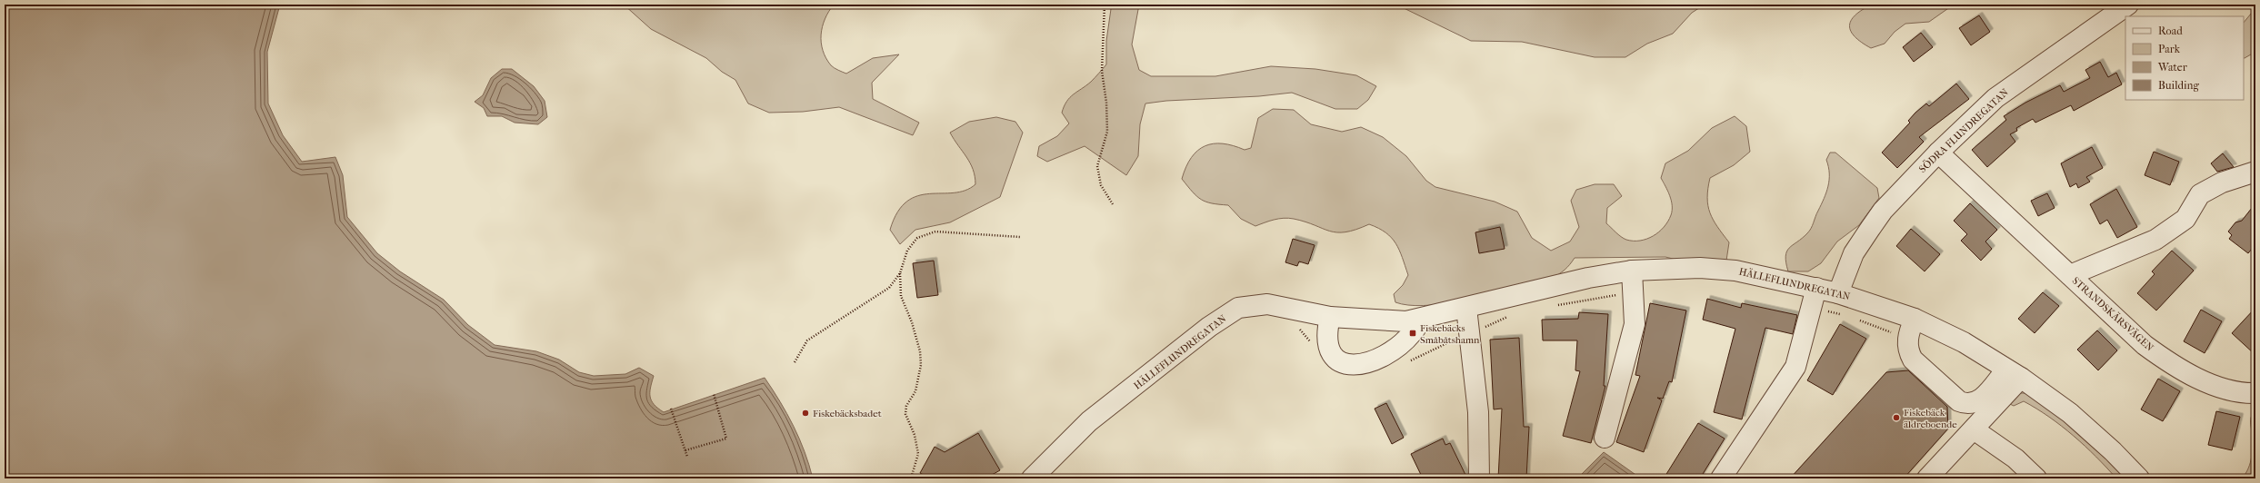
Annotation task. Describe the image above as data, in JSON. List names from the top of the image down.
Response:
{
  "streets": {
    "street": ["SÖDRA FLUNDREGATAN", "HÄLLEFLUNDREGATAN", "STRANDSKÄRSVÄGEN"]
  },
  "crossings": [
    ["SÖDRA FLUNDREGATAN", "HÄLLEFLUNDREGATAN"],
    ["SÖDRA FLUNDREGATAN", "STRANDSKÄRSVÄGEN"]
  ],
  "places": {
    "transit": ["Fiskebäcks Småbåtshamn"],
    "other": ["Fiskebäcksbadet", "Fiskebäck äldreboende"]
  },
  "legend": [
    "Road",
    "Park",
    "Water",
    "Building"
  ]
}
